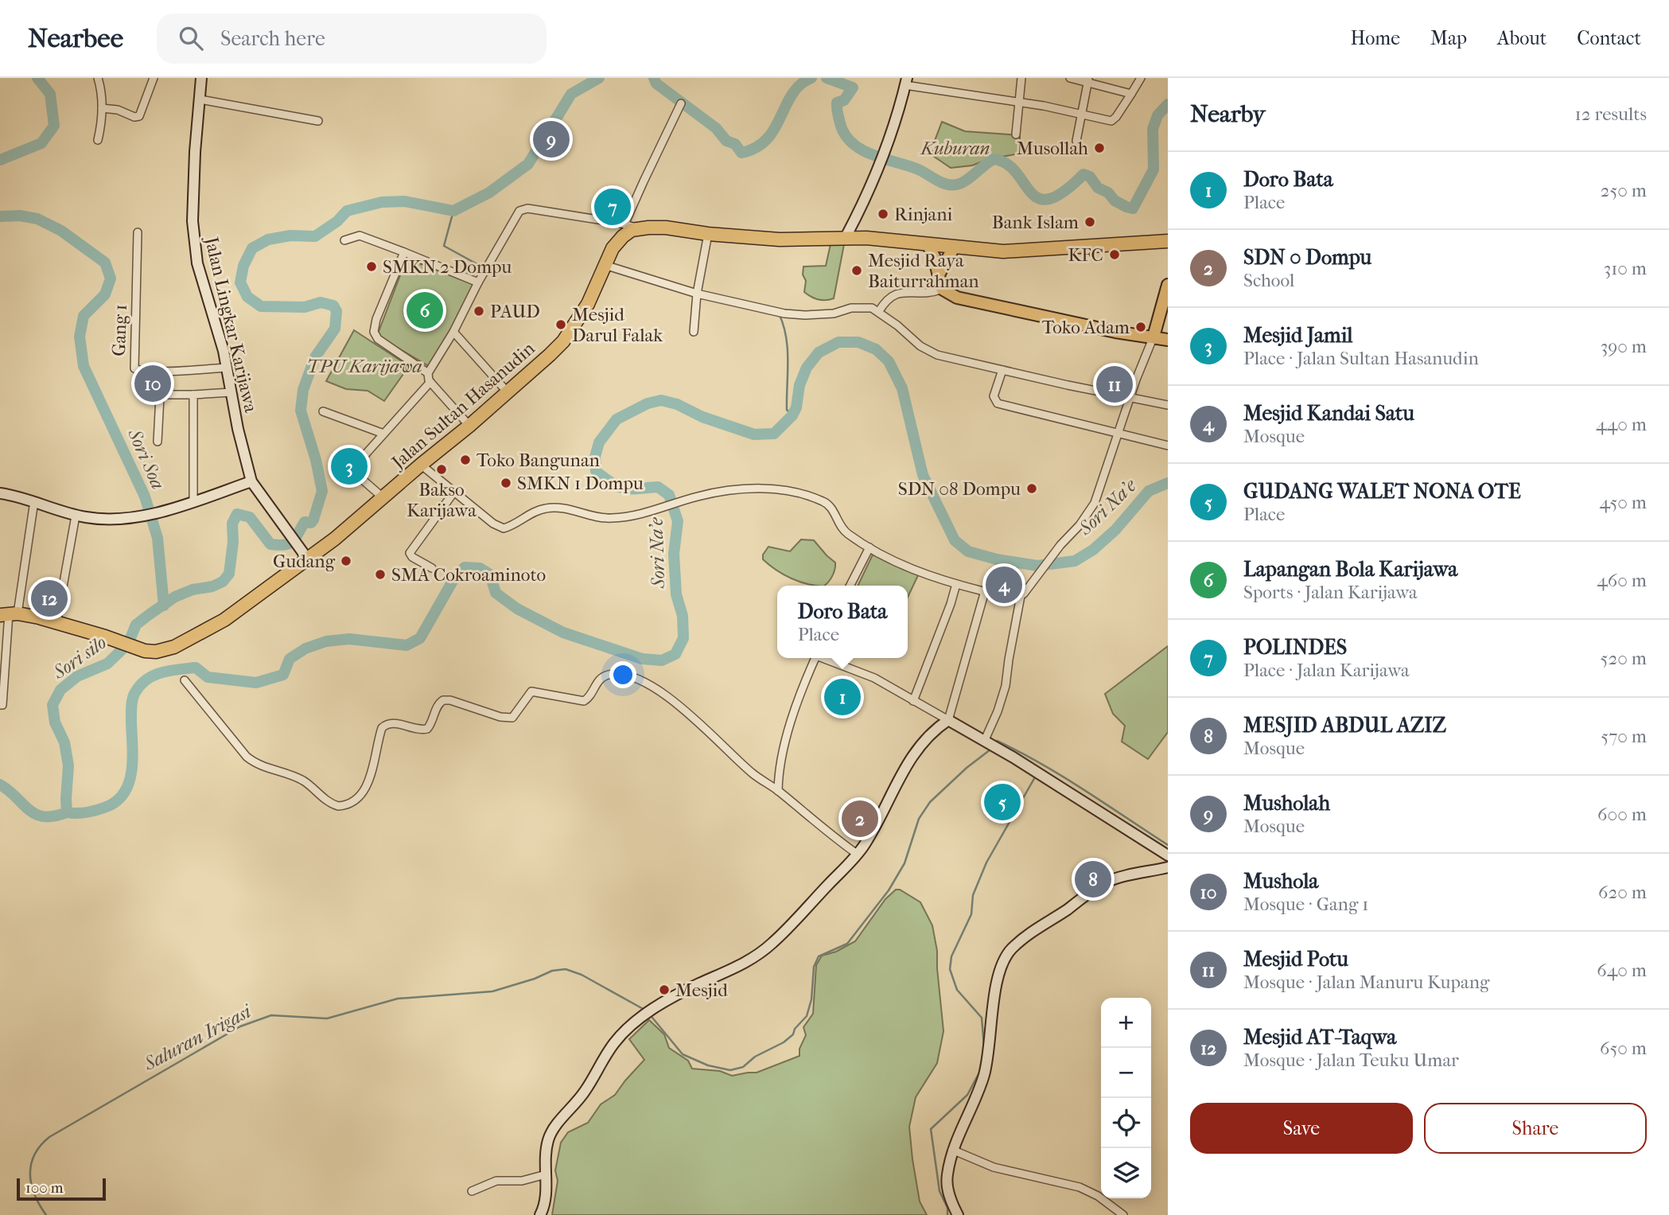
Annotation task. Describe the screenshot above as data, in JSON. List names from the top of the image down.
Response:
{
  "streets": {
    "highway": ["Jalan Sultan Hasanudin"],
    "main road": ["Jalan Lingkar Karijawa"],
    "street": ["Gang 1"]
  },
  "crossings": [
    ["Jalan Lingkar Karijawa", "Gang 1"],
    ["Jalan Lingkar Karijawa", "Jalan Sultan Hasanudin"]
  ],
  "water": [
    "Sori Soa",
    "Sori Na'e",
    "Sori silo",
    "Saluran Irigasi"
  ],
  "parks": ["Kuburan", "TPU Karijawa"],
  "places": [
    "Musollah",
    "Rinjani",
    "Bank Islam",
    "KFC",
    "SMKN 2 Dompu",
    "Mesjid Raya Baiturrahman",
    "PAUD",
    "Mesjid Darul Falak",
    "Toko Adam",
    "Toko Bangunan",
    "Bakso Karijawa",
    "SMKN 1 Dompu",
    "SDN 08 Dompu",
    "Gudang",
    "SMA Cokroaminoto",
    "Mesjid"
  ],
  "scale_bar": "100 m",
  "page": {
    "header": "Nearbee",
    "search": "Search here",
    "nav": [
      "Home",
      "Map",
      "About",
      "Contact"
    ],
    "heading": ["Nearby", "12 results"],
    "pins": [
      "9",
      "7",
      "6",
      "10",
      "11",
      "3",
      "4",
      "12",
      "1",
      "5",
      "2",
      "8"
    ],
    "list": [
      {
        "mark": "1",
        "name": "Doro Bata",
        "note": "Place",
        "value": "250 m"
      },
      {
        "mark": "2",
        "name": "SDN 0 Dompu",
        "note": "School",
        "value": "310 m"
      },
      {
        "mark": "3",
        "name": "Mesjid Jamil",
        "note": "Place · Jalan Sultan Hasanudin",
        "value": "390 m"
      },
      {
        "mark": "4",
        "name": "Mesjid Kandai Satu",
        "note": "Mosque",
        "value": "440 m"
      },
      {
        "mark": "5",
        "name": "GUDANG WALET NONA OTE",
        "note": "Place",
        "value": "450 m"
      },
      {
        "mark": "6",
        "name": "Lapangan Bola Karijawa",
        "note": "Sports · Jalan Karijawa",
        "value": "460 m"
      },
      {
        "mark": "7",
        "name": "POLINDES",
        "note": "Place · Jalan Karijawa",
        "value": "520 m"
      },
      {
        "mark": "8",
        "name": "MESJID ABDUL AZIZ",
        "note": "Mosque",
        "value": "570 m"
      },
      {
        "mark": "9",
        "name": "Musholah",
        "note": "Mosque",
        "value": "600 m"
      },
      {
        "mark": "10",
        "name": "Mushola",
        "note": "Mosque · Gang 1",
        "value": "620 m"
      },
      {
        "mark": "11",
        "name": "Mesjid Potu",
        "note": "Mosque · Jalan Manuru Kupang",
        "value": "640 m"
      },
      {
        "mark": "12",
        "name": "Mesjid AT-Taqwa",
        "note": "Mosque · Jalan Teuku Umar",
        "value": "650 m"
      }
    ],
    "popup": ["Doro Bata", "Place"],
    "map_buttons": ["+", "−"],
    "buttons": ["Save", "Share"],
    "scale": "100 m"
  }
}
